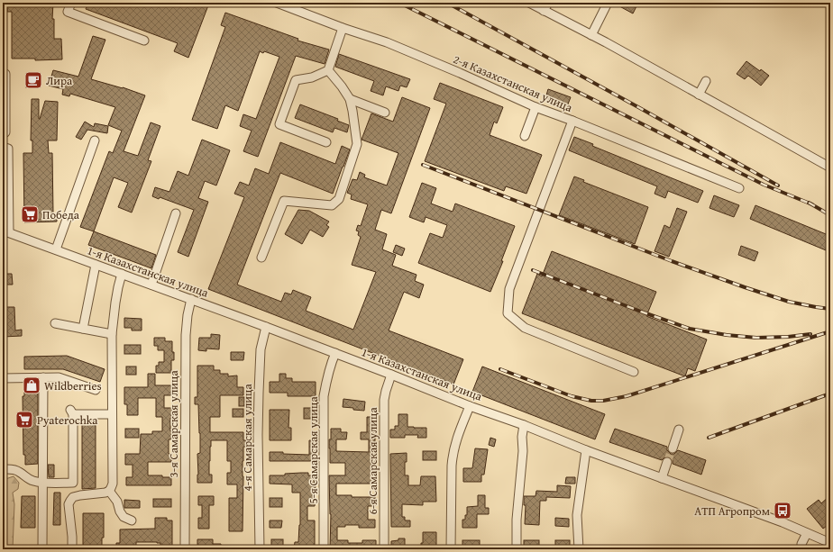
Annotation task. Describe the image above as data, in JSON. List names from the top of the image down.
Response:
{
  "streets": {
    "street": [
      "2-я Казахстанская улица",
      "1-я Казахстанская улица",
      "3-я Самарская улица",
      "4-я Самарская улица",
      "5-я Самарская улица",
      "6-я Самарская улица"
    ]
  },
  "crossings": [
    ["1-я Казахстанская улица", "3-я Самарская улица"],
    ["1-я Казахстанская улица", "4-я Самарская улица"],
    ["1-я Казахстанская улица", "5-я Самарская улица"],
    ["1-я Казахстанская улица", "6-я Самарская улица"]
  ],
  "places": {
    "cafe": ["Лира"],
    "supermarket": ["Победа", "Pyaterochka"],
    "shop": ["Wildberries"],
    "bus stop": ["АТП Агропром"]
  }
}
